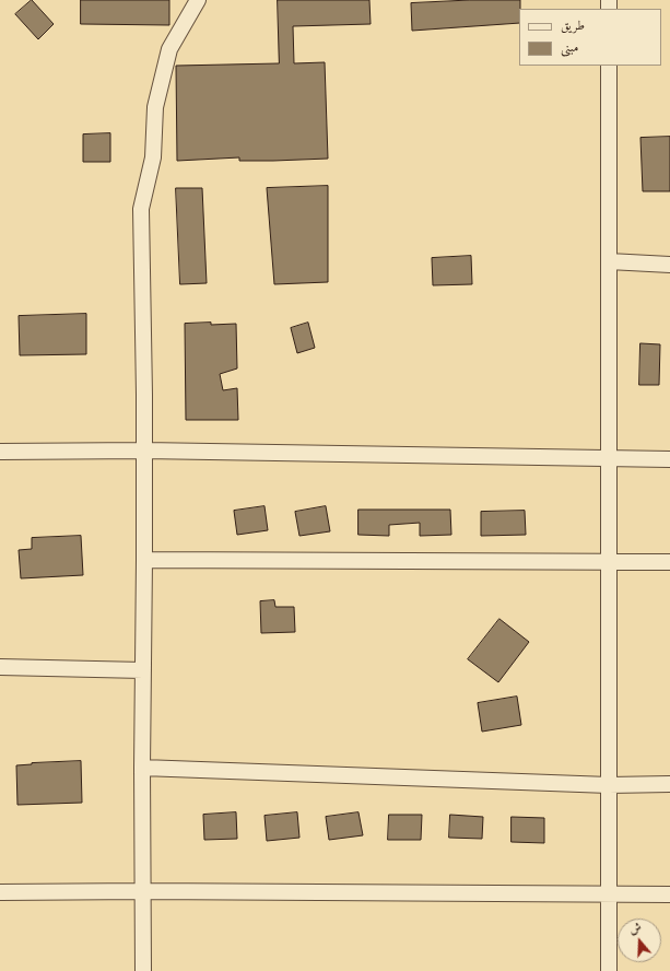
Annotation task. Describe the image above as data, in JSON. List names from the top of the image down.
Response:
{
  "legend": ["طريق", "مبنى"],
  "north": "top"
}
